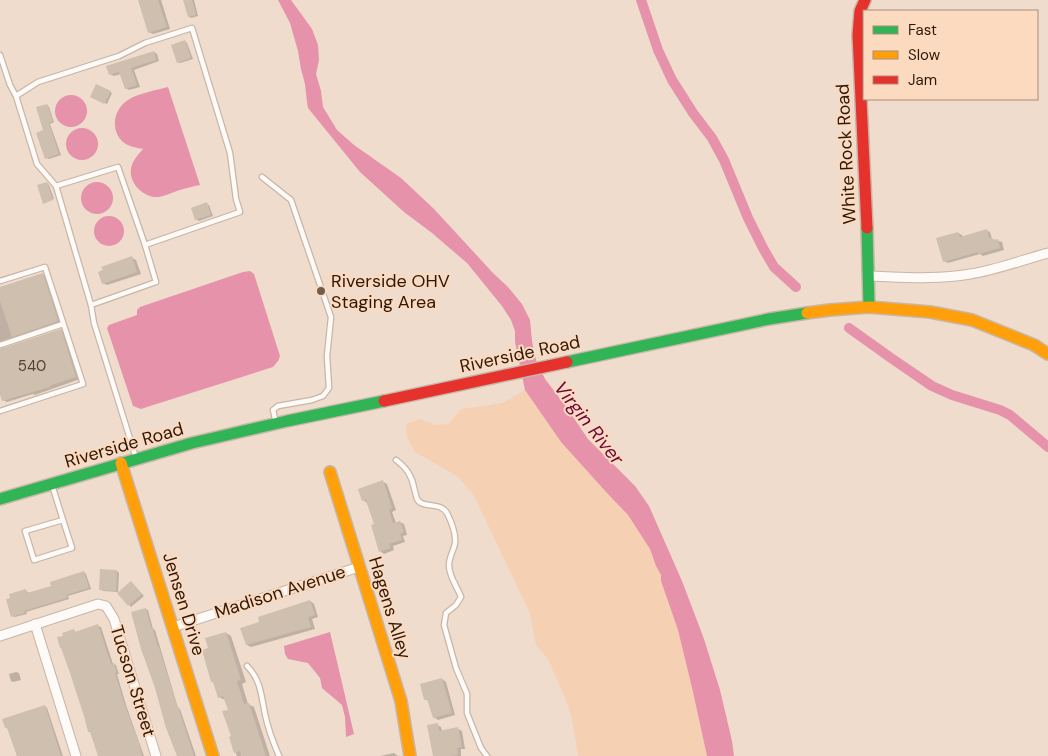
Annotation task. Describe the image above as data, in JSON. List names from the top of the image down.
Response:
{
  "streets": {
    "main road": [
      "White Rock Road",
      "Riverside Road",
      "Jensen Drive",
      "Hagens Alley"
    ],
    "street": ["Madison Avenue", "Tucson Street"]
  },
  "crossings": [
    ["White Rock Road", "Riverside Road"],
    ["Riverside Road", "Jensen Drive"],
    ["Madison Avenue", "Jensen Drive"],
    ["Madison Avenue", "Hagens Alley"]
  ],
  "water": ["Virgin River"],
  "places": ["Riverside OHV Staging Area"],
  "house_numbers": ["540"],
  "legend": ["Fast", "Slow", "Jam"]
}
